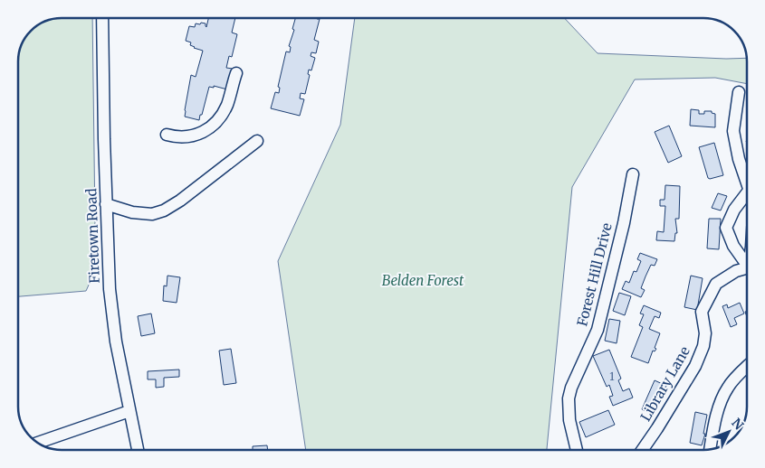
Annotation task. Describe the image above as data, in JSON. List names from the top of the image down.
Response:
{
  "streets": {
    "street": ["Firetown Road", "Forest Hill Drive", "Library Lane"]
  },
  "parks": ["Belden Forest"],
  "house_numbers": ["1"],
  "north": "top right"
}
